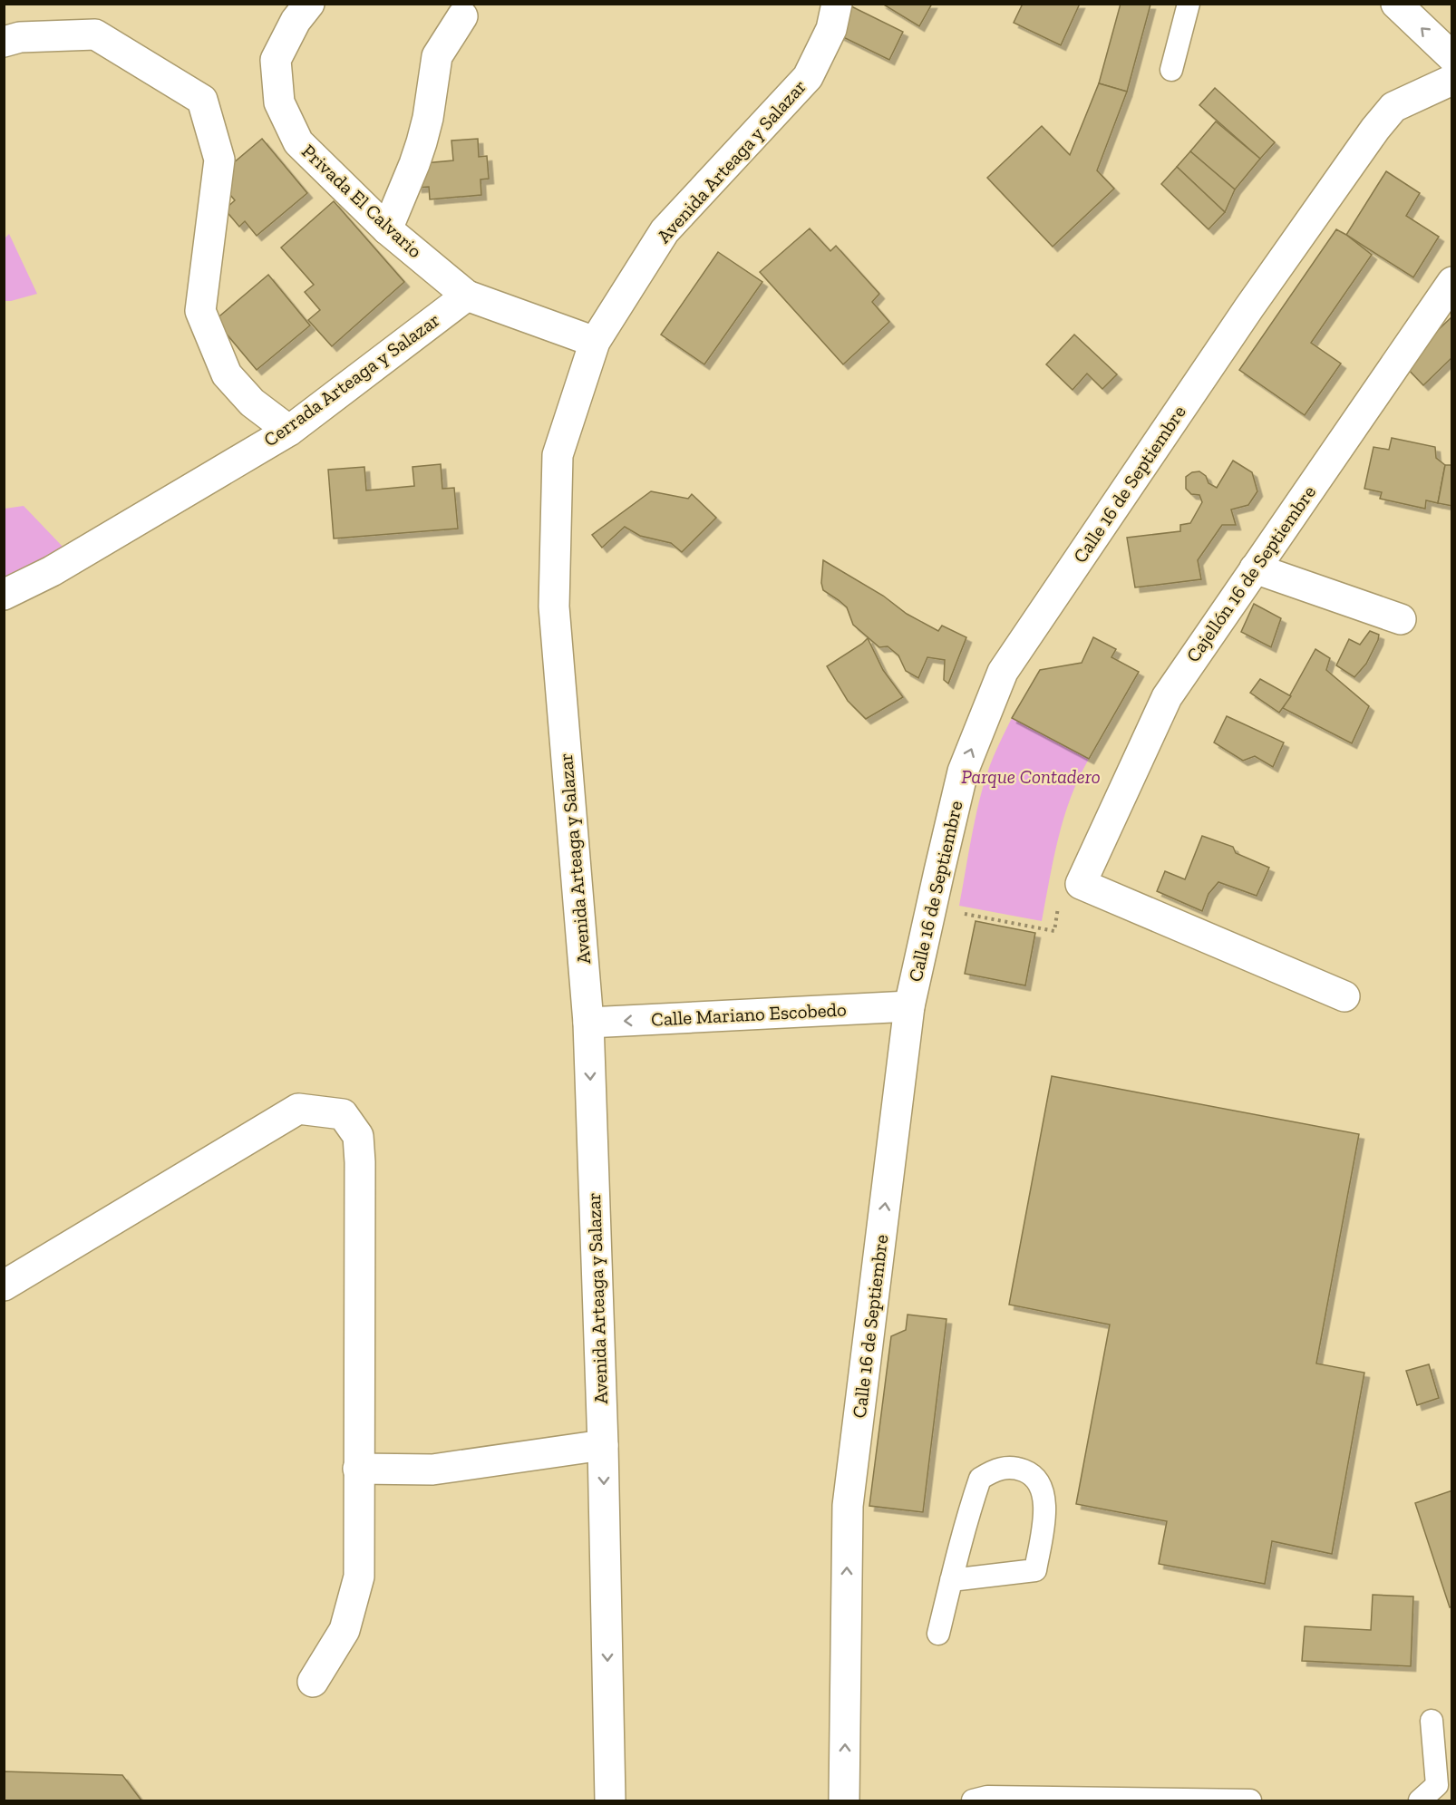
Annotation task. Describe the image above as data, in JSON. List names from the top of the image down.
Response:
{
  "streets": {
    "street": [
      "Avenida Arteaga y Salazar",
      "Privada El Calvario",
      "Cerrada Arteaga y Salazar",
      "Calle 16 de Septiembre",
      "Cajellón 16 de Septiembre",
      "Calle Mariano Escobedo"
    ]
  },
  "crossings": [
    ["Avenida Arteaga y Salazar", "Calle Mariano Escobedo"],
    ["Privada El Calvario", "Cerrada Arteaga y Salazar"],
    ["Calle 16 de Septiembre", "Calle Mariano Escobedo"]
  ],
  "one_way": ["Avenida Arteaga y Salazar", "Calle 16 de Septiembre", "Calle Mariano Escobedo"],
  "parks": ["Parque Contadero"]
}
